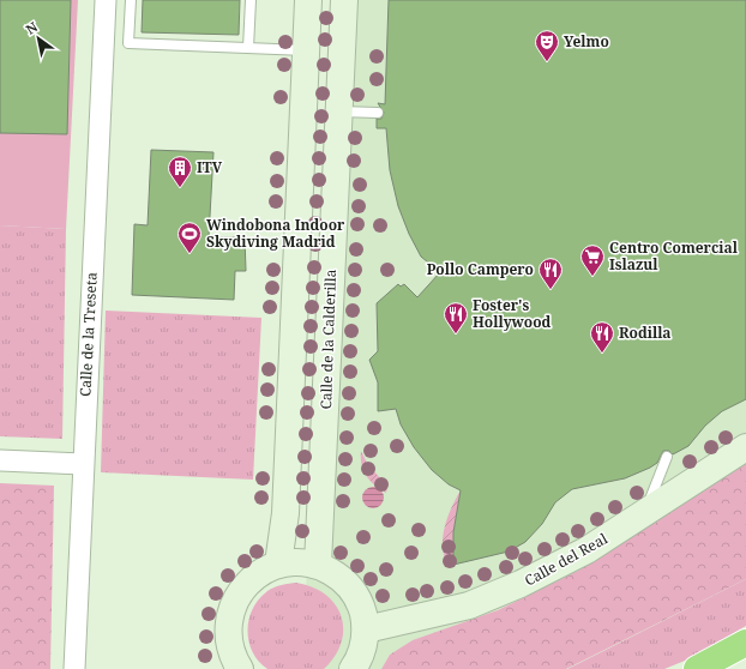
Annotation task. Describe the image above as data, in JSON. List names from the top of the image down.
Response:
{
  "streets": {
    "street": ["Calle de la Treseta", "Calle de la Calderilla", "Calle del Real"]
  },
  "places": {
    "theatre": ["Yelmo"],
    "building": ["ITV"],
    "sports": ["Windobona Indoor Skydiving Madrid"],
    "supermarket": ["Centro Comercial Islazul"],
    "restaurant": ["Pollo Campero", "Foster's Hollywood", "Rodilla"]
  },
  "north": "top left"
}
